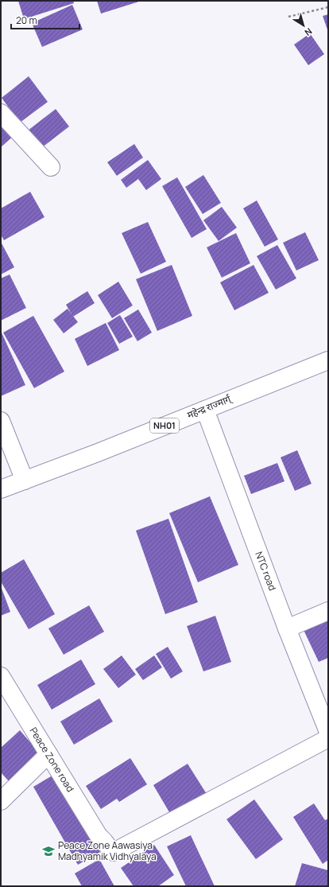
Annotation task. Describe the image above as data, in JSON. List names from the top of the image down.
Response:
{
  "streets": {
    "main road": [
      "महेन्द्र राज्मार्ग्",
      "NH01",
      "NTC road",
      "Peace Zone road"
    ]
  },
  "crossings": [
    ["महेन्द्र राज्मार्ग्", "NTC road"]
  ],
  "places": {
    "school or university": ["Peace Zone Aawasiya Madhyamik Vidhyalaya"]
  },
  "scale_bar": "20 m",
  "north": "bottom right"
}
